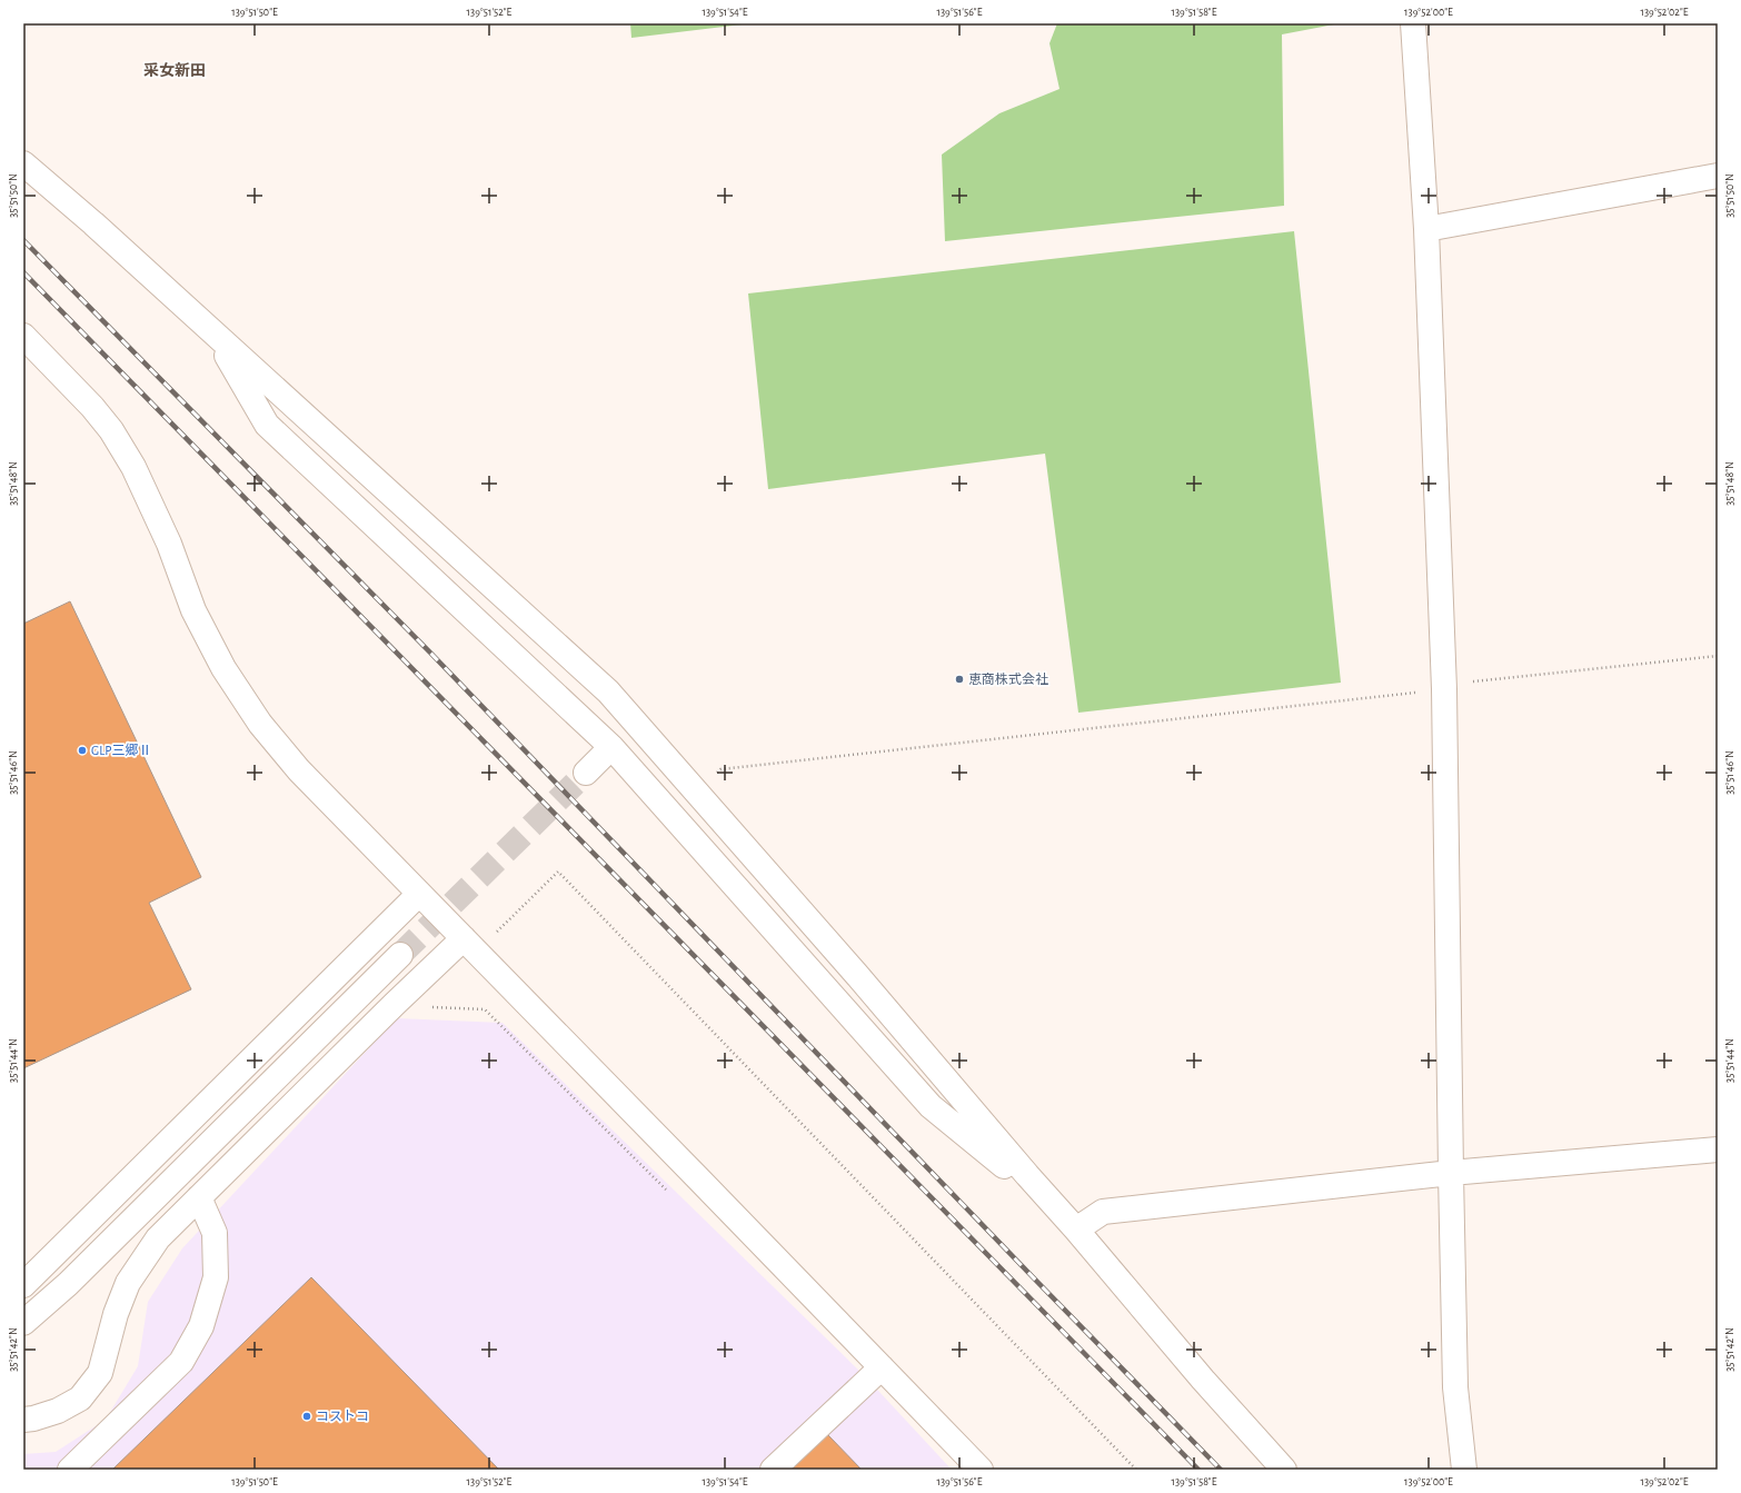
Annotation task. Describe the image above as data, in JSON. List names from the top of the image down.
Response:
{
  "districts": ["采女新田"],
  "places": ["恵商株式会社", "GLP三郷Ⅱ", "コストコ"],
  "coordinates": [
    "139°51'50\"E",
    "139°51'52\"E",
    "139°51'54\"E",
    "139°51'56\"E",
    "139°51'58\"E",
    "139°52'00\"E",
    "139°52'02\"E",
    "35°51'50\"N",
    "35°51'48\"N",
    "35°51'46\"N",
    "35°51'44\"N",
    "35°51'42\"N"
  ]
}
